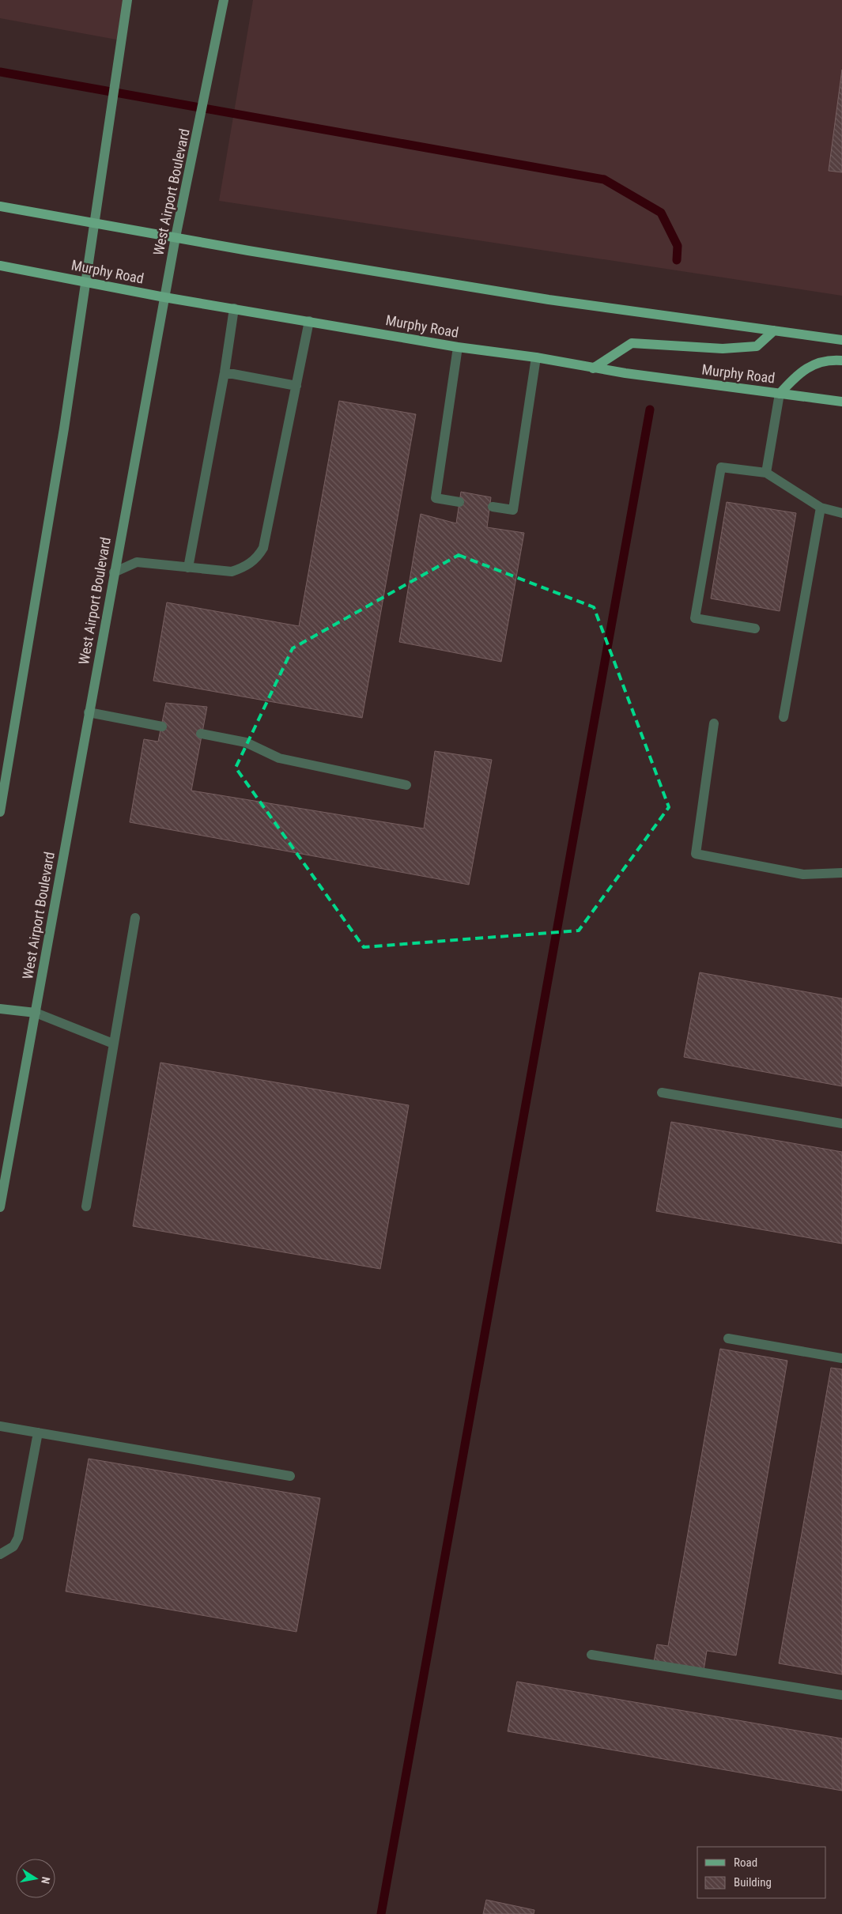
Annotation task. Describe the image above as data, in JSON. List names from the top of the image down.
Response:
{
  "streets": {
    "main road": ["West Airport Boulevard", "Murphy Road"]
  },
  "crossings": [
    ["West Airport Boulevard", "Murphy Road"]
  ],
  "legend": ["Road", "Building"],
  "north": "right"
}
